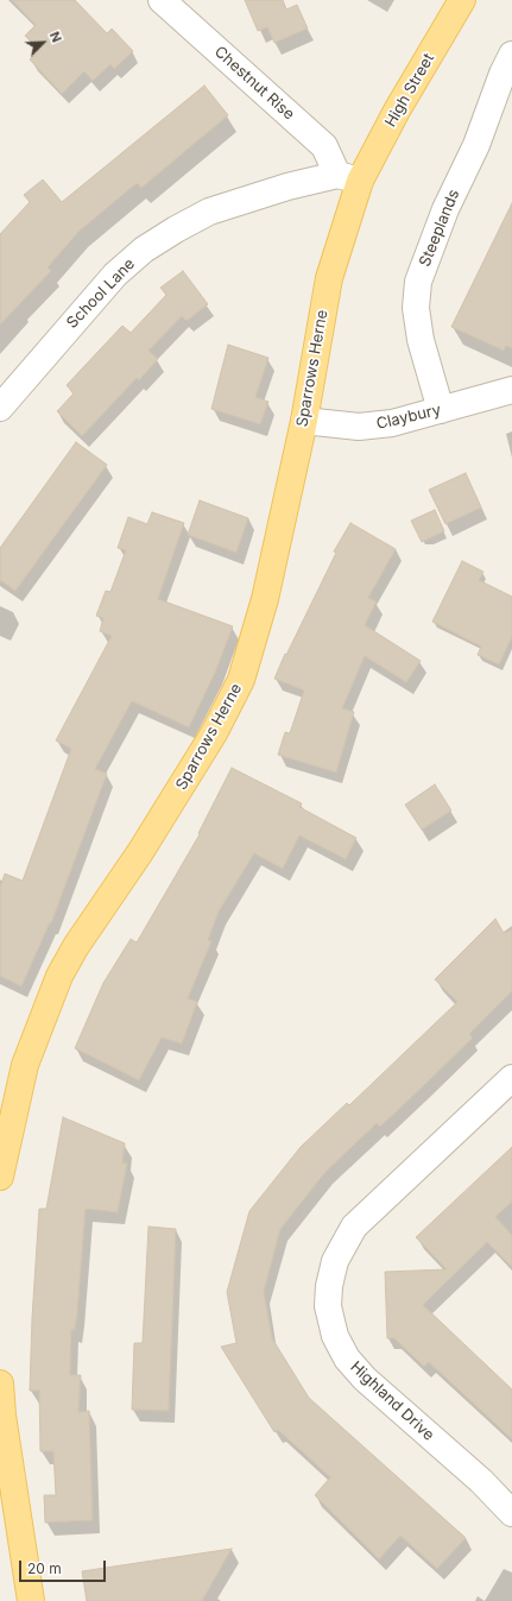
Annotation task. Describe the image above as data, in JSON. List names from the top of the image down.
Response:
{
  "streets": {
    "main road": ["High Street", "Sparrows Herne"],
    "street": [
      "Chestnut Rise",
      "Steeplands",
      "School Lane",
      "Claybury",
      "Highland Drive"
    ]
  },
  "crossings": [
    ["Chestnut Rise", "High Street"],
    ["Chestnut Rise", "School Lane"],
    ["Chestnut Rise", "Sparrows Herne"],
    ["High Street", "School Lane"],
    ["High Street", "Sparrows Herne"],
    ["Steeplands", "Claybury"],
    ["School Lane", "Sparrows Herne"],
    ["Sparrows Herne", "Claybury"]
  ],
  "scale_bar": "20 m",
  "north": "top right"
}
